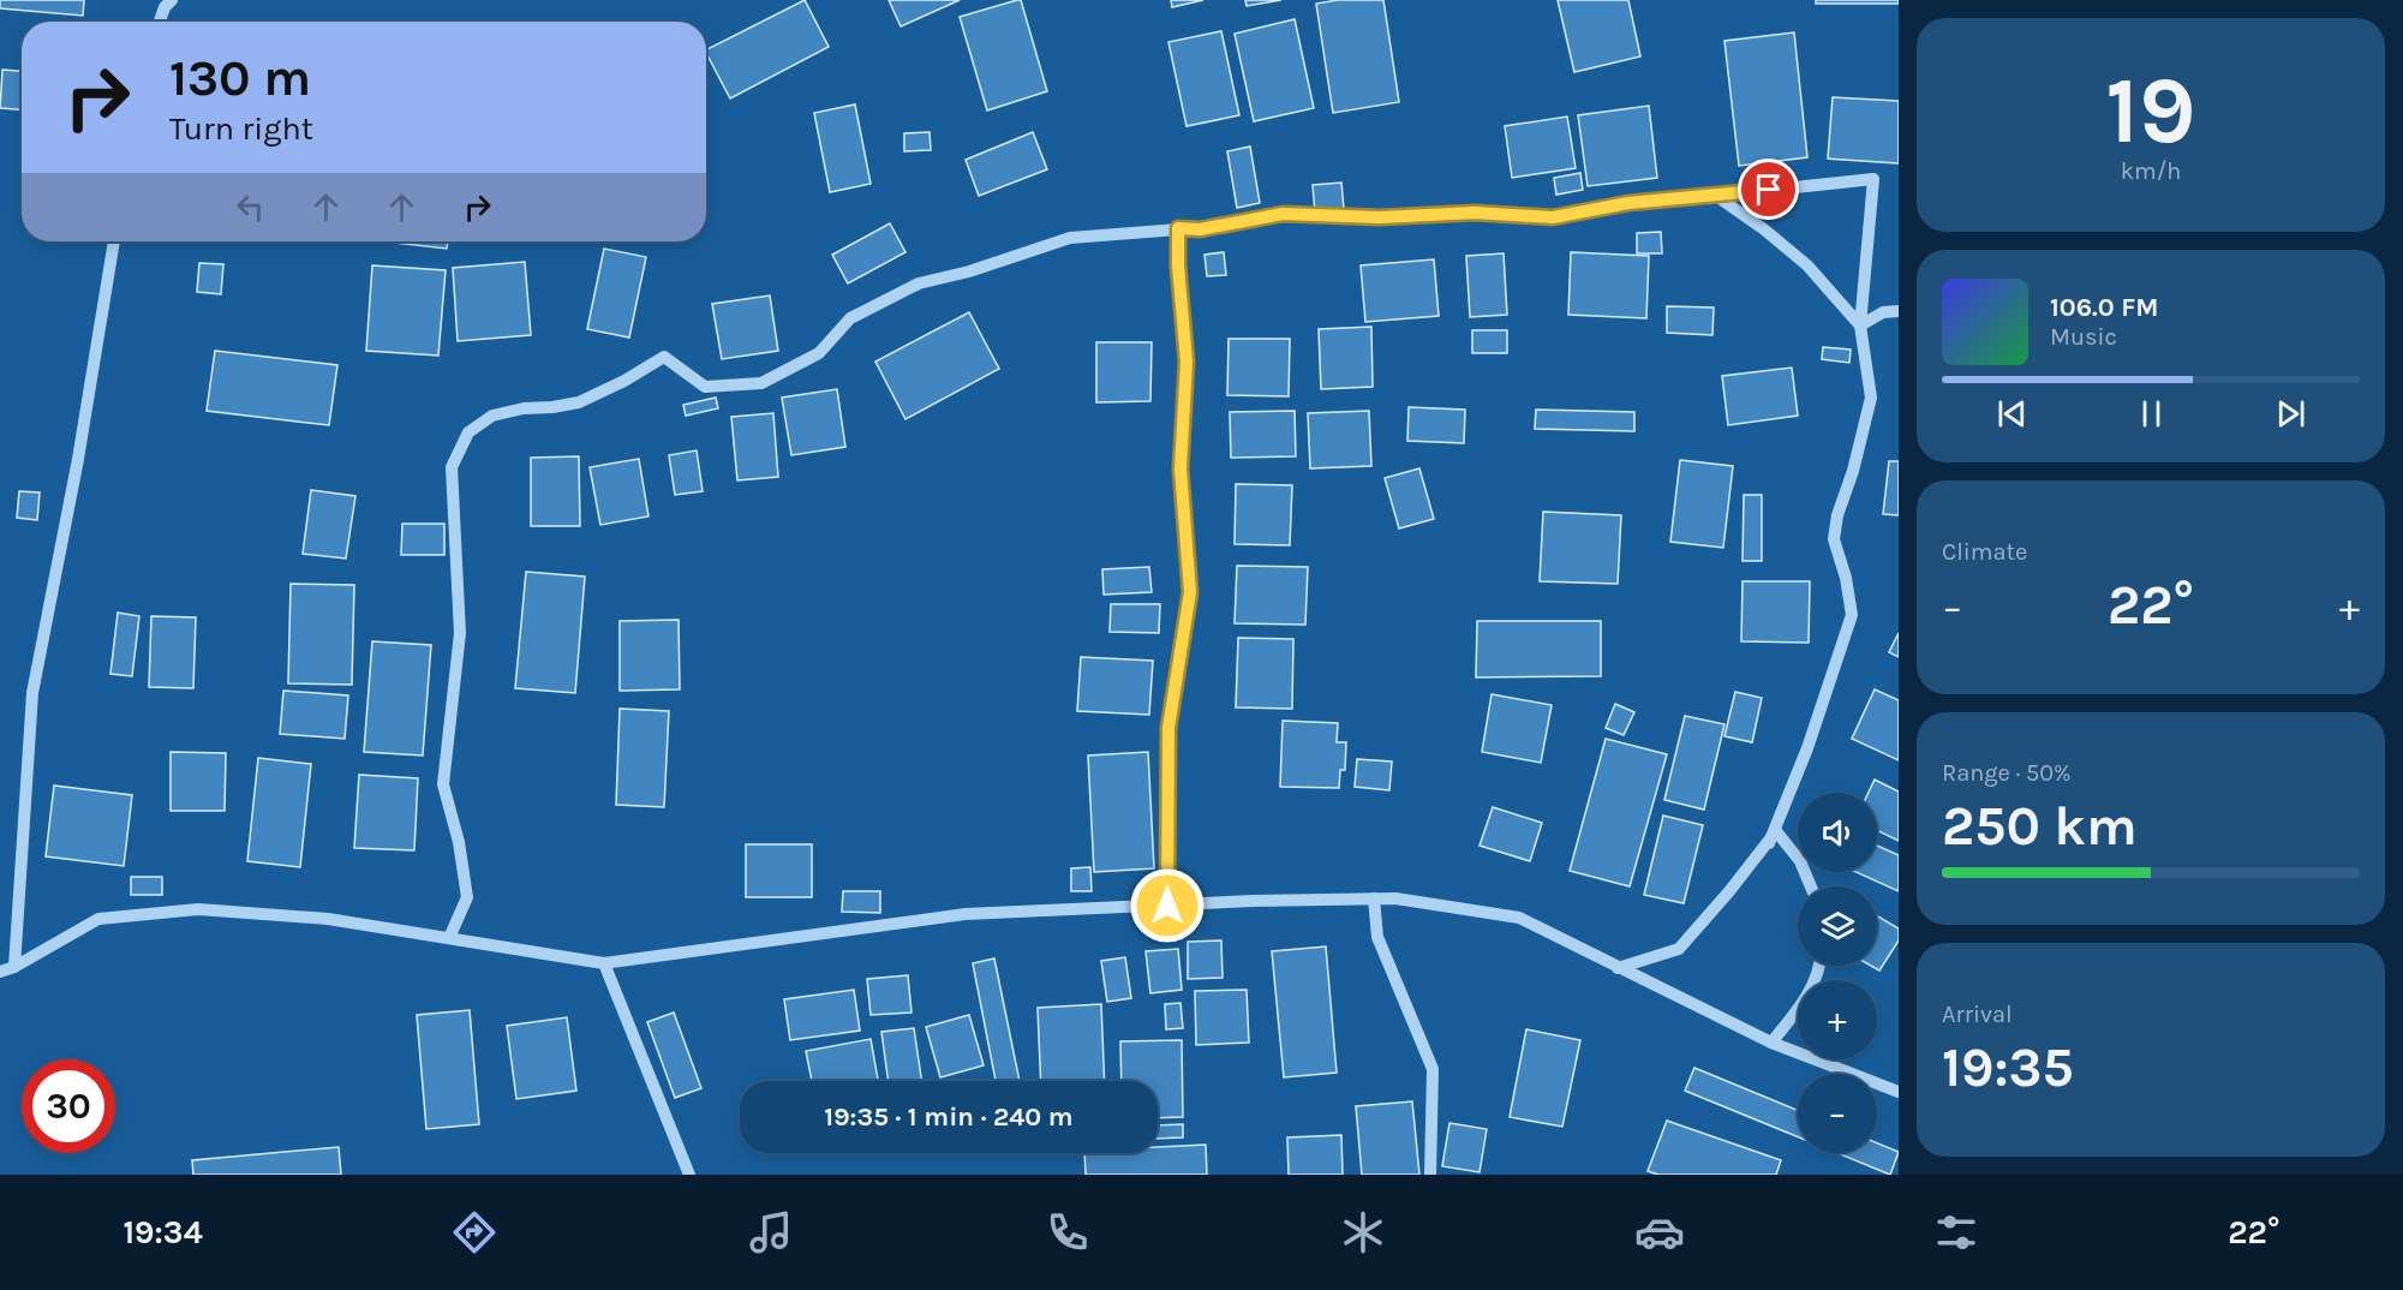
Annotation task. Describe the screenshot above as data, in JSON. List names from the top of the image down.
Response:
{
  "page": {
    "tile": [
      ["19", "km/h"],
      "Climate",
      ["Range · 50%", "250 km"],
      ["Arrival", "19:35"]
    ],
    "turn": ["130 m", "Turn right"],
    "song": ["106.0 FM", "Music"],
    "heat": ["−", "22°", "+"],
    "map_buttons": ["+", "−"],
    "limit": "30",
    "trip": "19:35 · 1 min · 240 m",
    "tabs": ["19:34", "22°"]
  }
}
